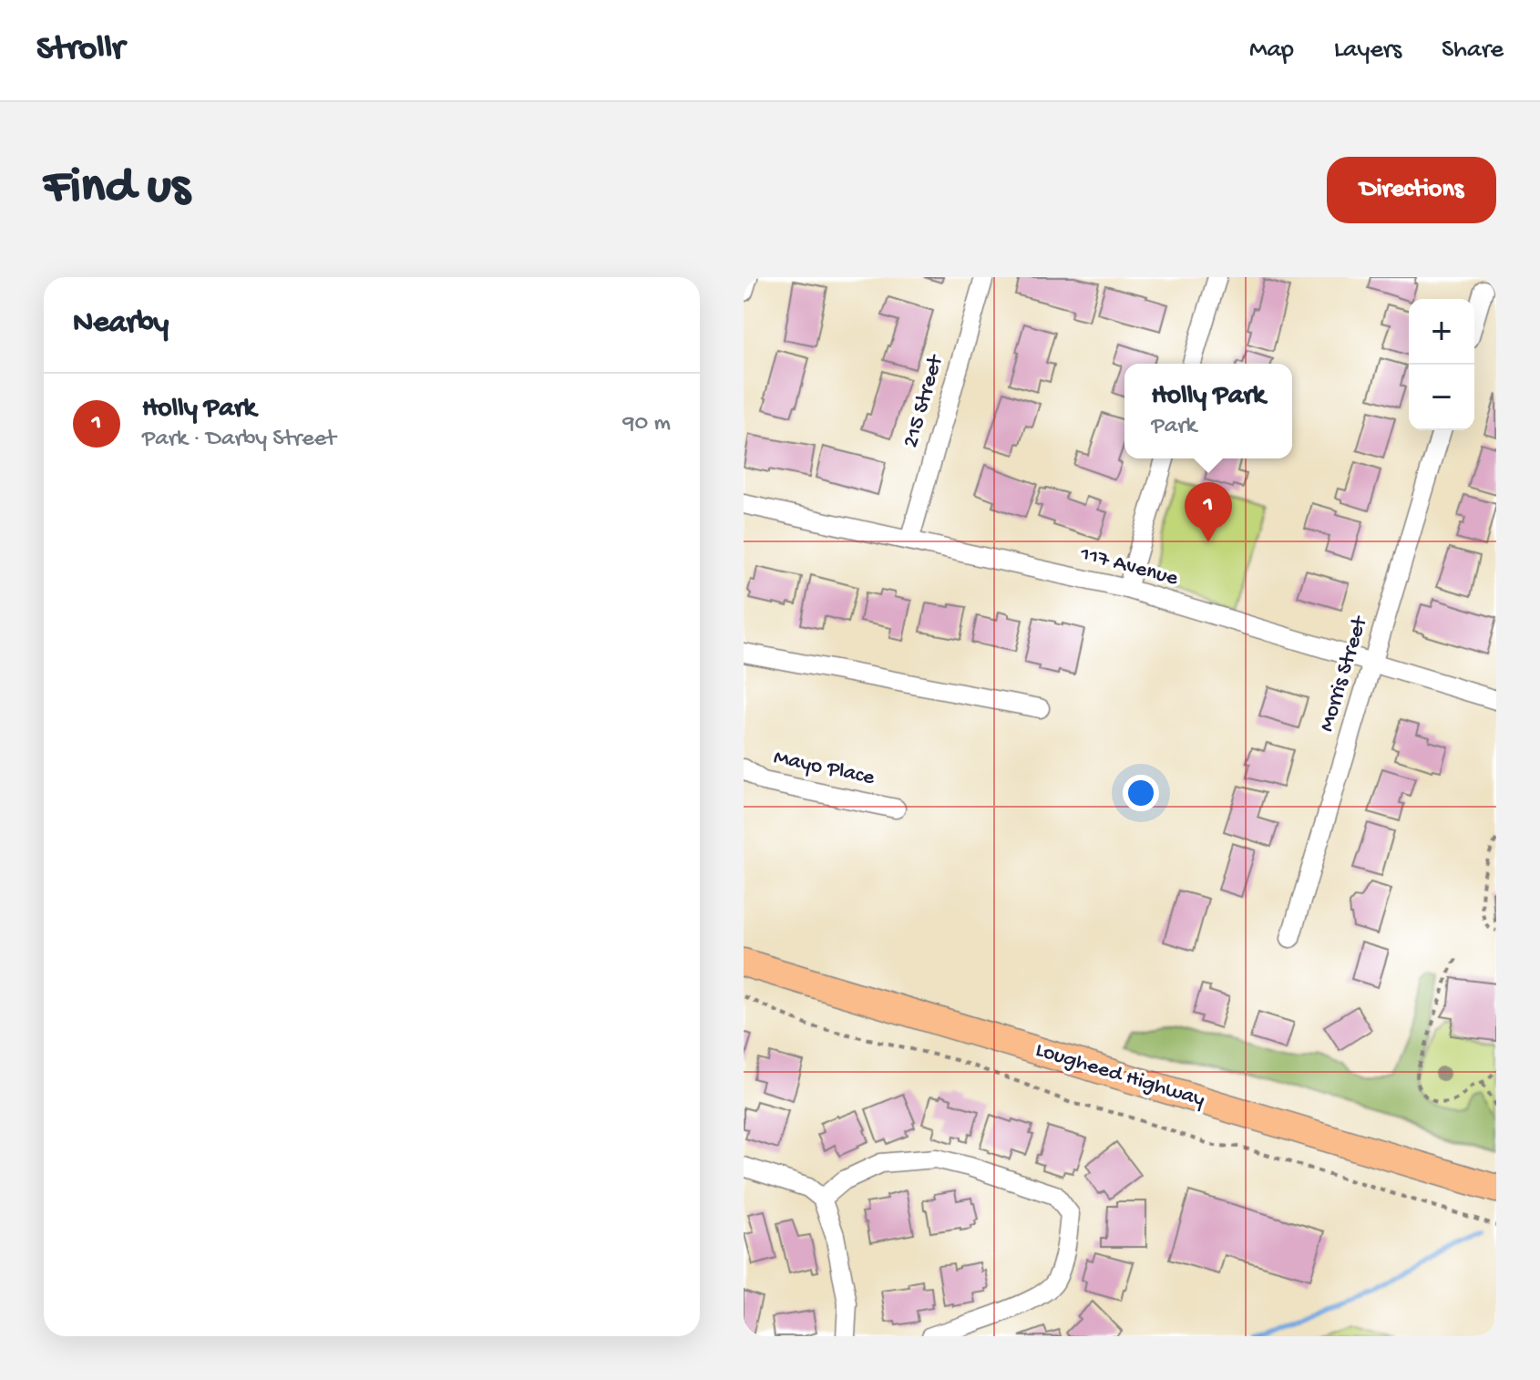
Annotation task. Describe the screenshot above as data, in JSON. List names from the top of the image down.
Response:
{
  "streets": {
    "highway": ["Lougheed Highway"],
    "street": [
      "215 Street",
      "117 Avenue",
      "Morris Street",
      "Mayo Place"
    ]
  },
  "crossings": [
    ["215 Street", "117 Avenue"],
    ["117 Avenue", "Morris Street"]
  ],
  "page": {
    "header": "Strollr",
    "nav": ["Map", "Layers", "Share"],
    "buttons": "Directions",
    "title": "Find us",
    "heading": "Nearby",
    "map_buttons": ["+", "−"],
    "popup": ["Holly Park", "Park"],
    "list": [
      {
        "mark": "1",
        "name": "Holly Park",
        "note": "Park · Darby Street",
        "value": "90 m"
      }
    ],
    "pins": "1"
  }
}
